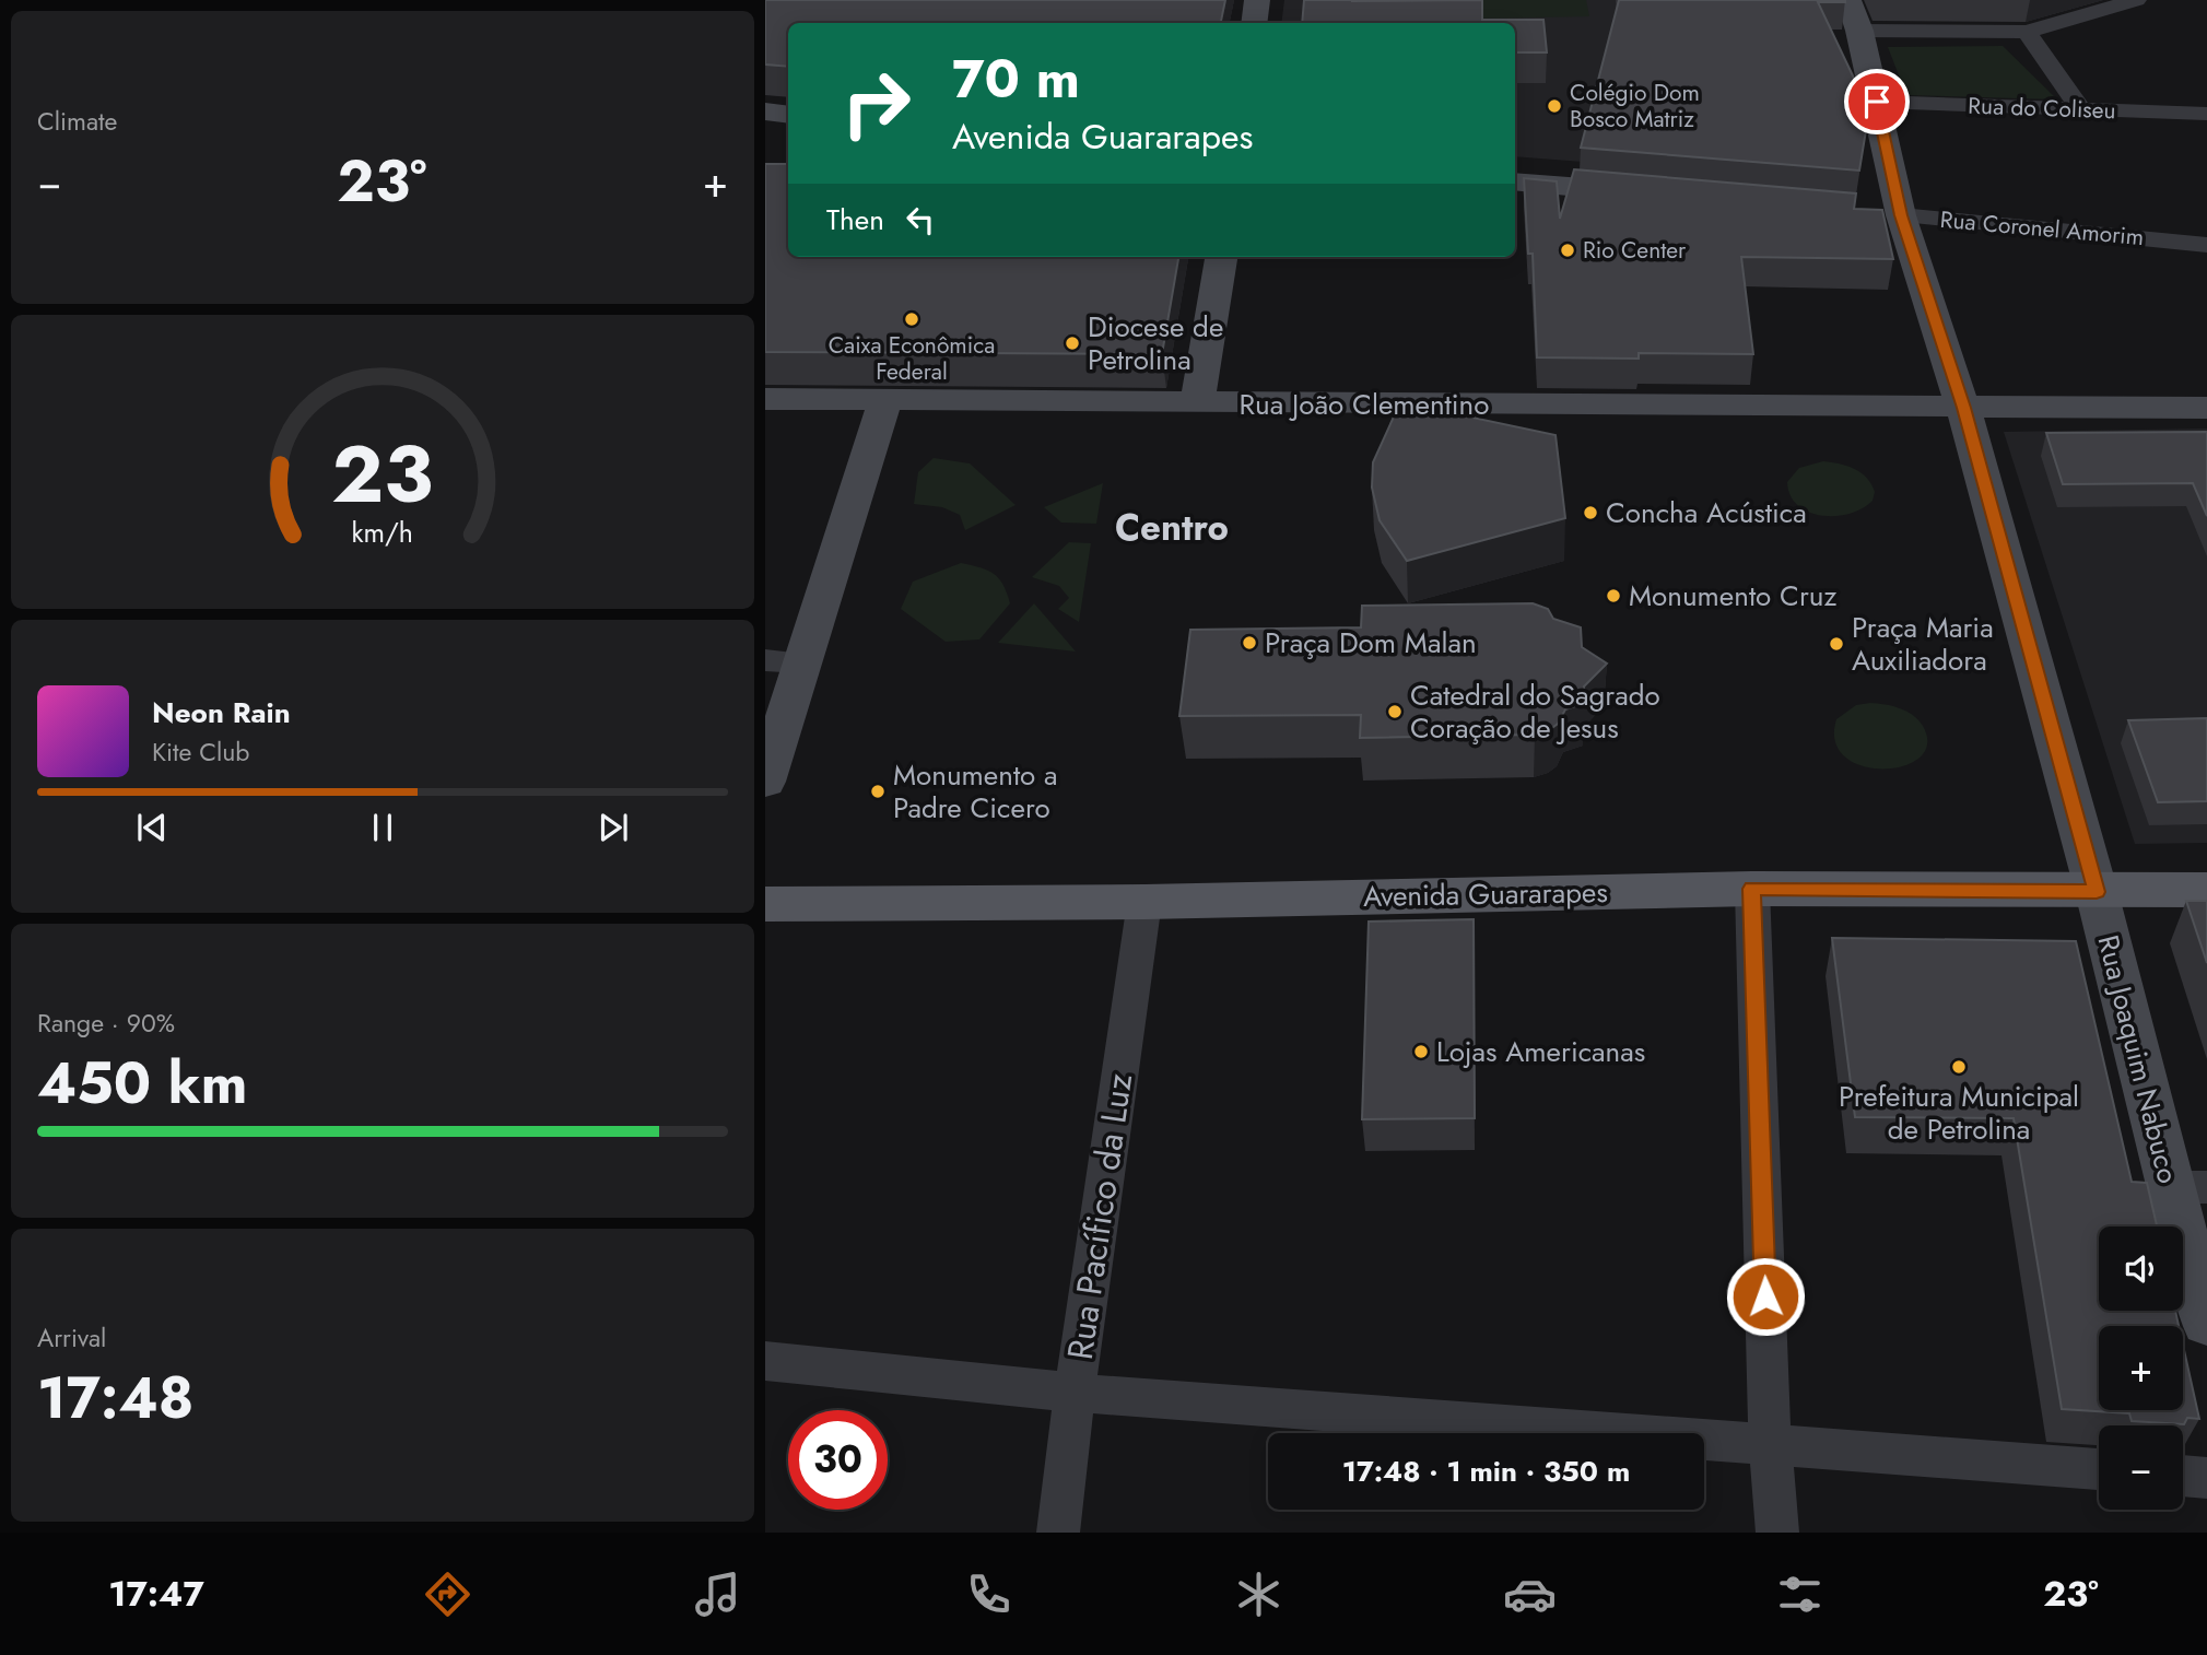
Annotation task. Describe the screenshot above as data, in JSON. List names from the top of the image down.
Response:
{
  "streets": {
    "main road": ["Rua João Clementino", "Avenida Guararapes", "Rua Joaquim Nabuco"],
    "street": ["Rua do Coliseu", "Rua Coronel Amorim", "Rua Pacífico da Luz"]
  },
  "crossings": [
    ["Rua do Coliseu", "Rua Joaquim Nabuco"],
    ["Rua Coronel Amorim", "Rua Joaquim Nabuco"],
    ["Rua João Clementino", "Rua Joaquim Nabuco"],
    ["Avenida Guararapes", "Rua Joaquim Nabuco"],
    ["Avenida Guararapes", "Rua Pacífico da Luz"]
  ],
  "districts": ["Centro"],
  "places": [
    "Colégio Dom Bosco Matriz",
    "Rio Center",
    "Caixa Econômica Federal",
    "Diocese de Petrolina",
    "Concha Acústica",
    "Monumento Cruz",
    "Praça Dom Malan",
    "Praça Maria Auxiliadora",
    "Catedral do Sagrado Coração de Jesus",
    "Monumento a Padre Cicero",
    "Lojas Americanas",
    "Prefeitura Municipal de Petrolina"
  ],
  "page": {
    "tile": [
      "Climate",
      ["Range · 90%", "450 km"],
      ["Arrival", "17:48"]
    ],
    "turn": ["70 m", "Avenida Guararapes"],
    "heat": ["−", "23°", "+"],
    "then": "Then",
    "song": ["Neon Rain", "Kite Club"],
    "map_buttons": ["+", "−"],
    "limit": "30",
    "trip": "17:48 · 1 min · 350 m",
    "tabs": ["17:47", "23°"],
    "gauge": ["23", "km/h"]
  }
}
